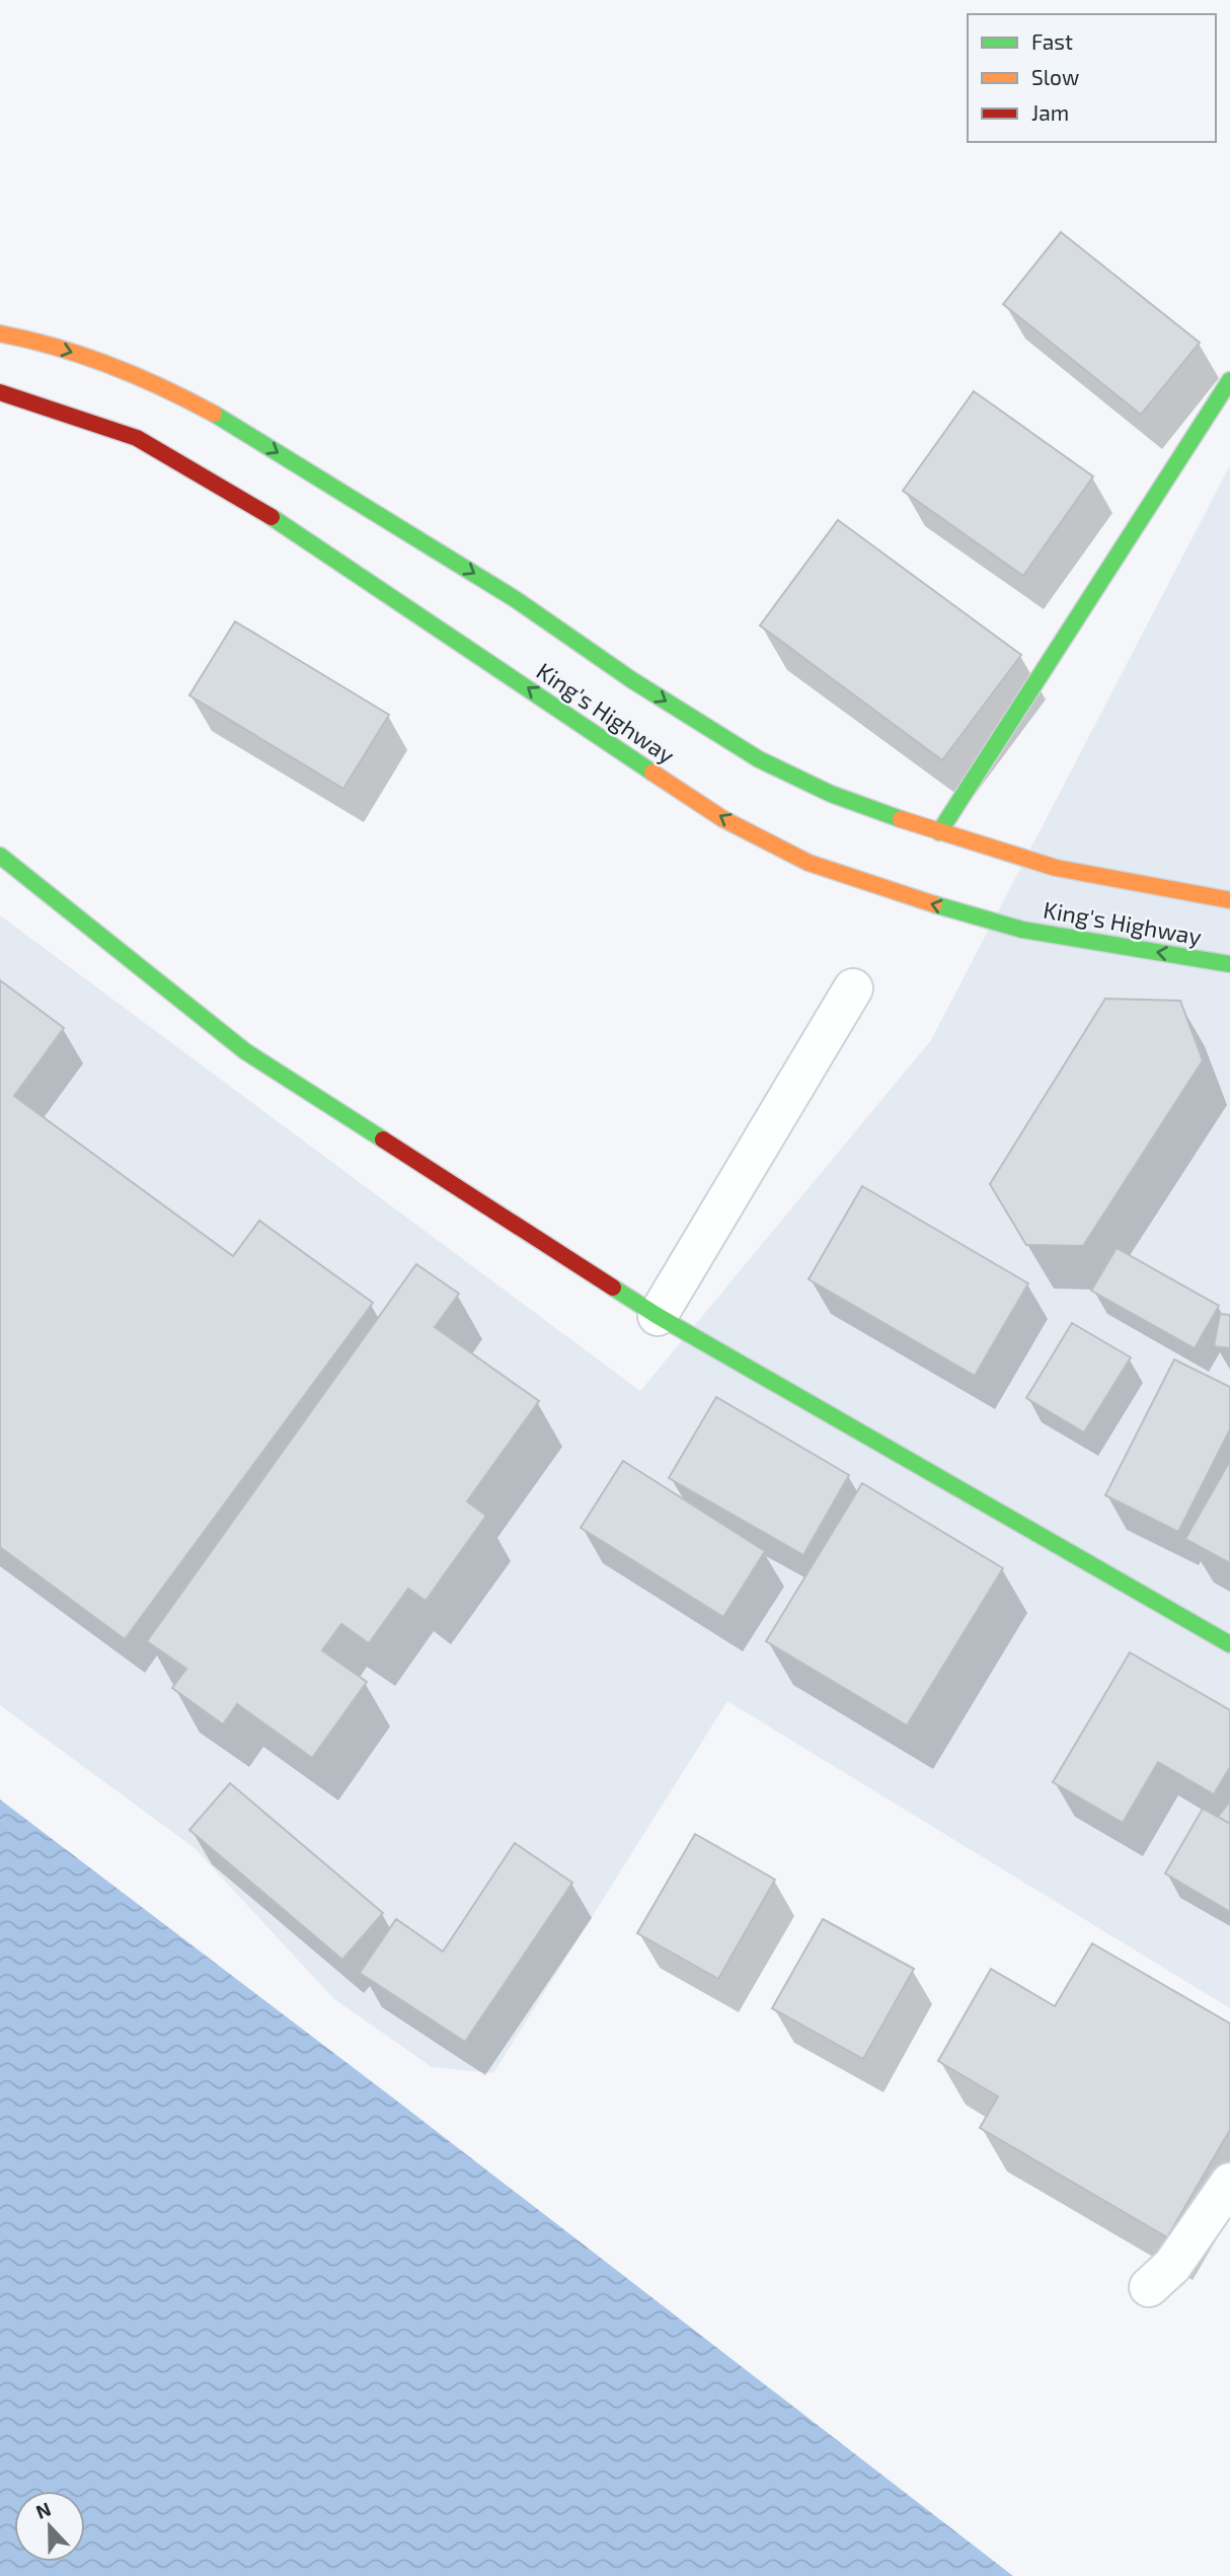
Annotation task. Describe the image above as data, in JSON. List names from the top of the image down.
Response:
{
  "streets": {
    "main road": ["King's Highway"]
  },
  "legend": ["Fast", "Slow", "Jam"],
  "north": "top"
}
